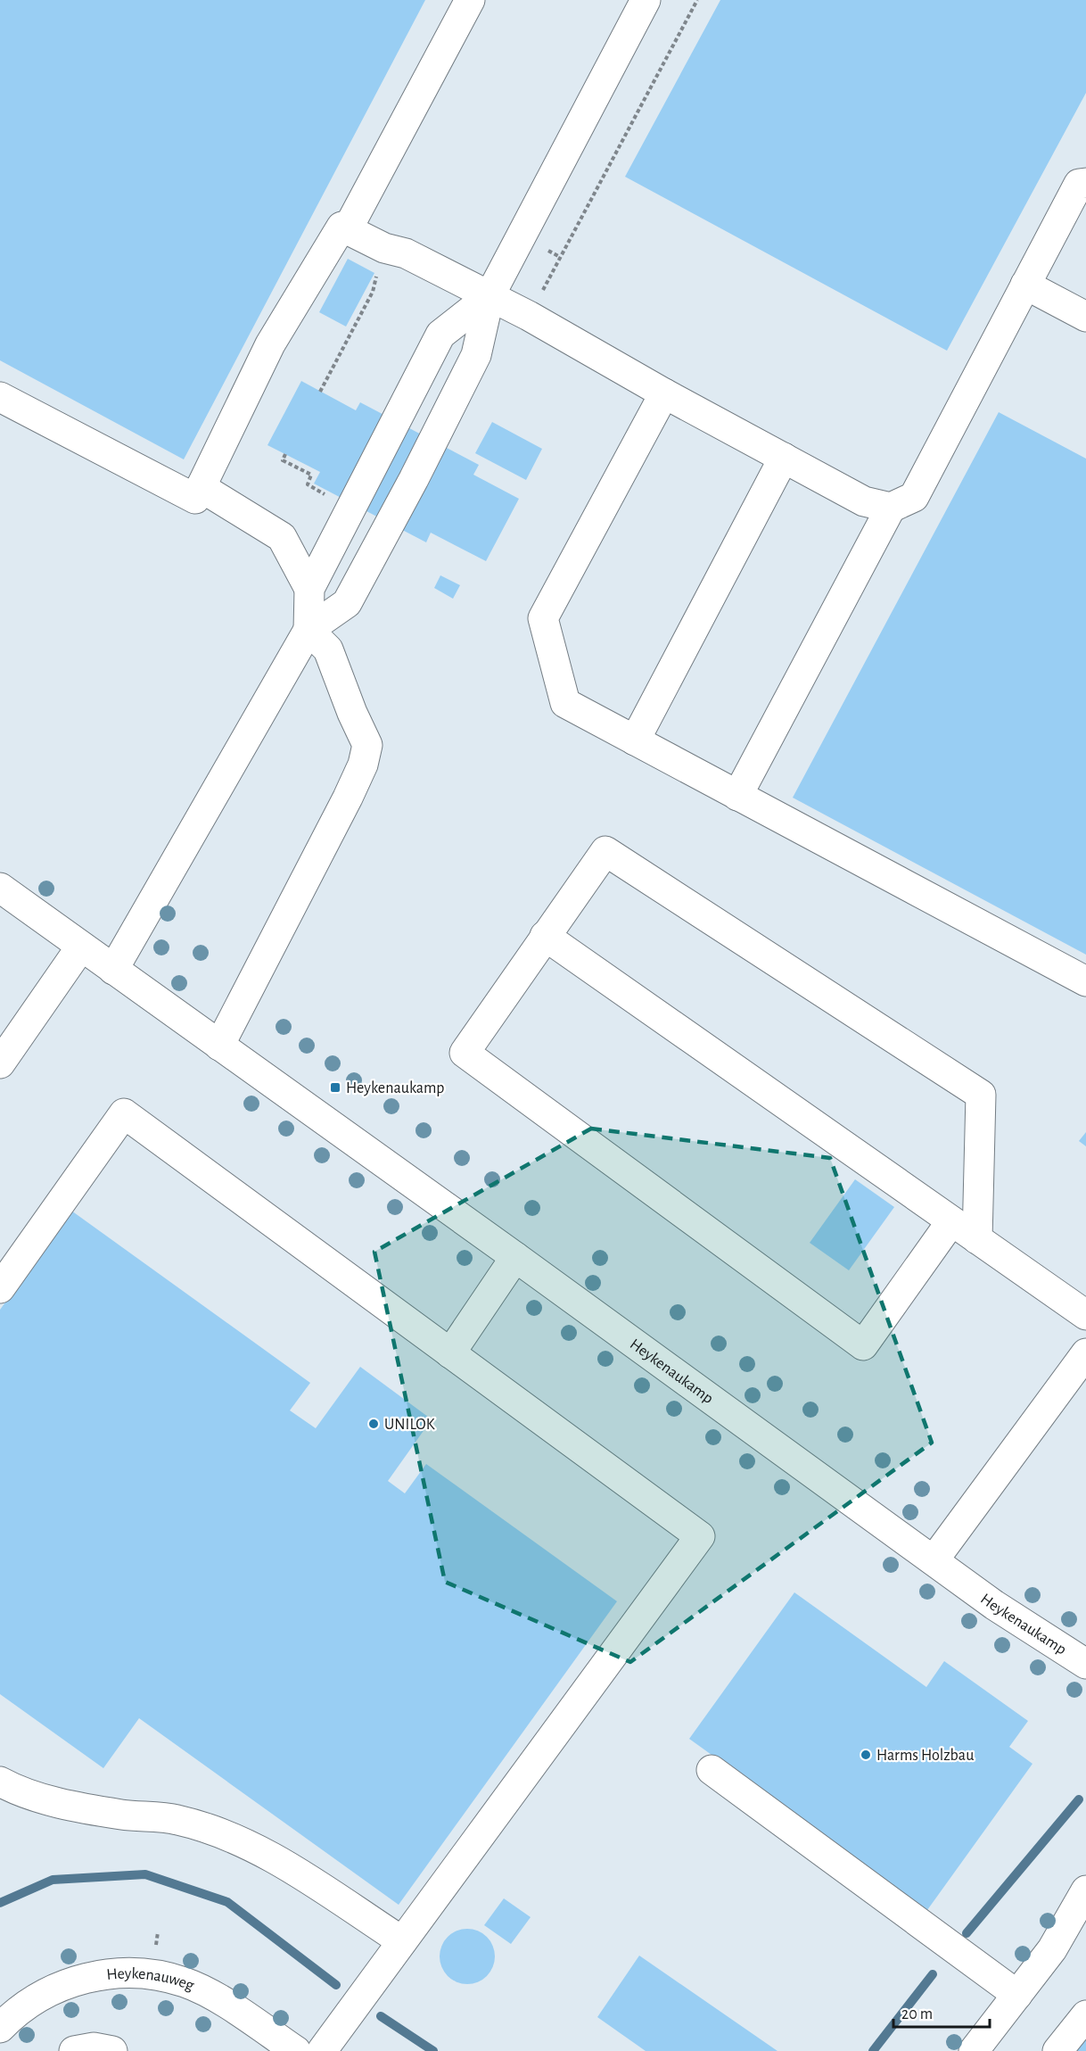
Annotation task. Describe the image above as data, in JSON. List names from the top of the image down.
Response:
{
  "streets": {
    "street": ["Heykenaukamp", "Heykenauweg"]
  },
  "places": {
    "transit": ["Heykenaukamp"],
    "other": ["UNILOK", "Harms Holzbau"]
  },
  "scale_bar": "20 m"
}
